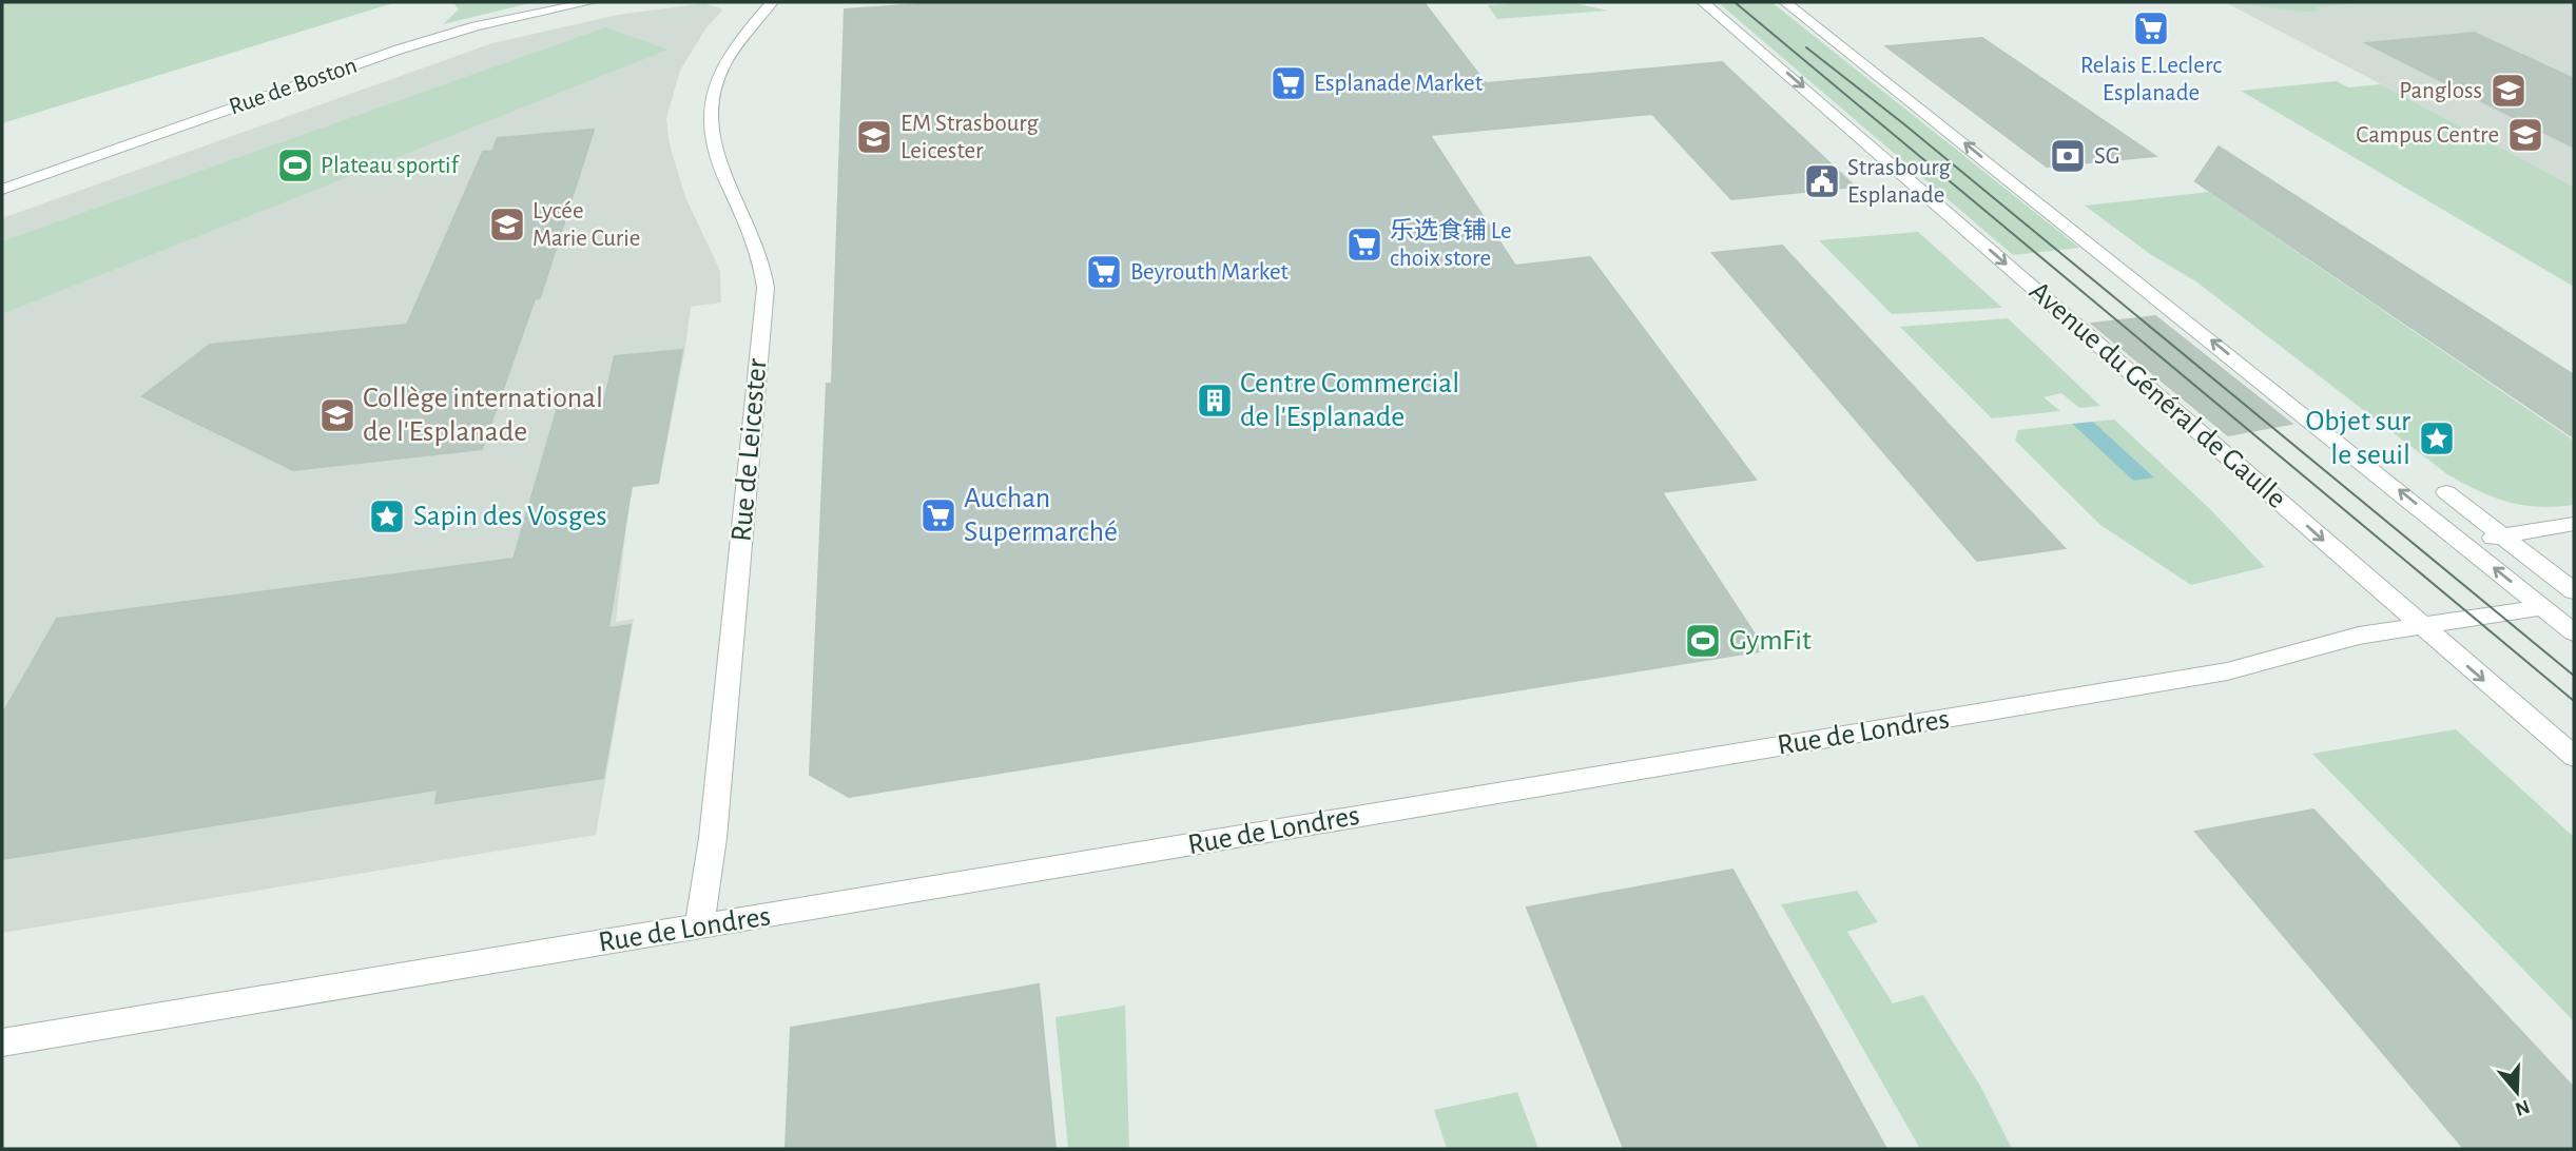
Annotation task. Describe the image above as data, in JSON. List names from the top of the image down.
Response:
{
  "streets": {
    "street": [
      "Rue de Boston",
      "Avenue du Général de Gaulle",
      "Rue de Leicester",
      "Rue de Londres"
    ]
  },
  "crossings": [
    ["Avenue du Général de Gaulle", "Rue de Londres"],
    ["Rue de Leicester", "Rue de Londres"]
  ],
  "places": {
    "supermarket": [
      "Relais E.Leclerc Esplanade",
      "Esplanade Market",
      "乐选食铺 Le choix store",
      "Beyrouth Market",
      "Auchan Supermarché"
    ],
    "school or university": [
      "Pangloss",
      "Campus Centre",
      "EM Strasbourg Leicester",
      "Lycée Marie Curie",
      "Collège international de l'Esplanade"
    ],
    "bank": ["SG"],
    "sports": ["Plateau sportif", "GymFit"],
    "public building": ["Strasbourg Esplanade"],
    "building": ["Centre Commercial de l'Esplanade"],
    "place": ["Objet sur le seuil", "Sapin des Vosges"]
  },
  "north": "bottom"
}
